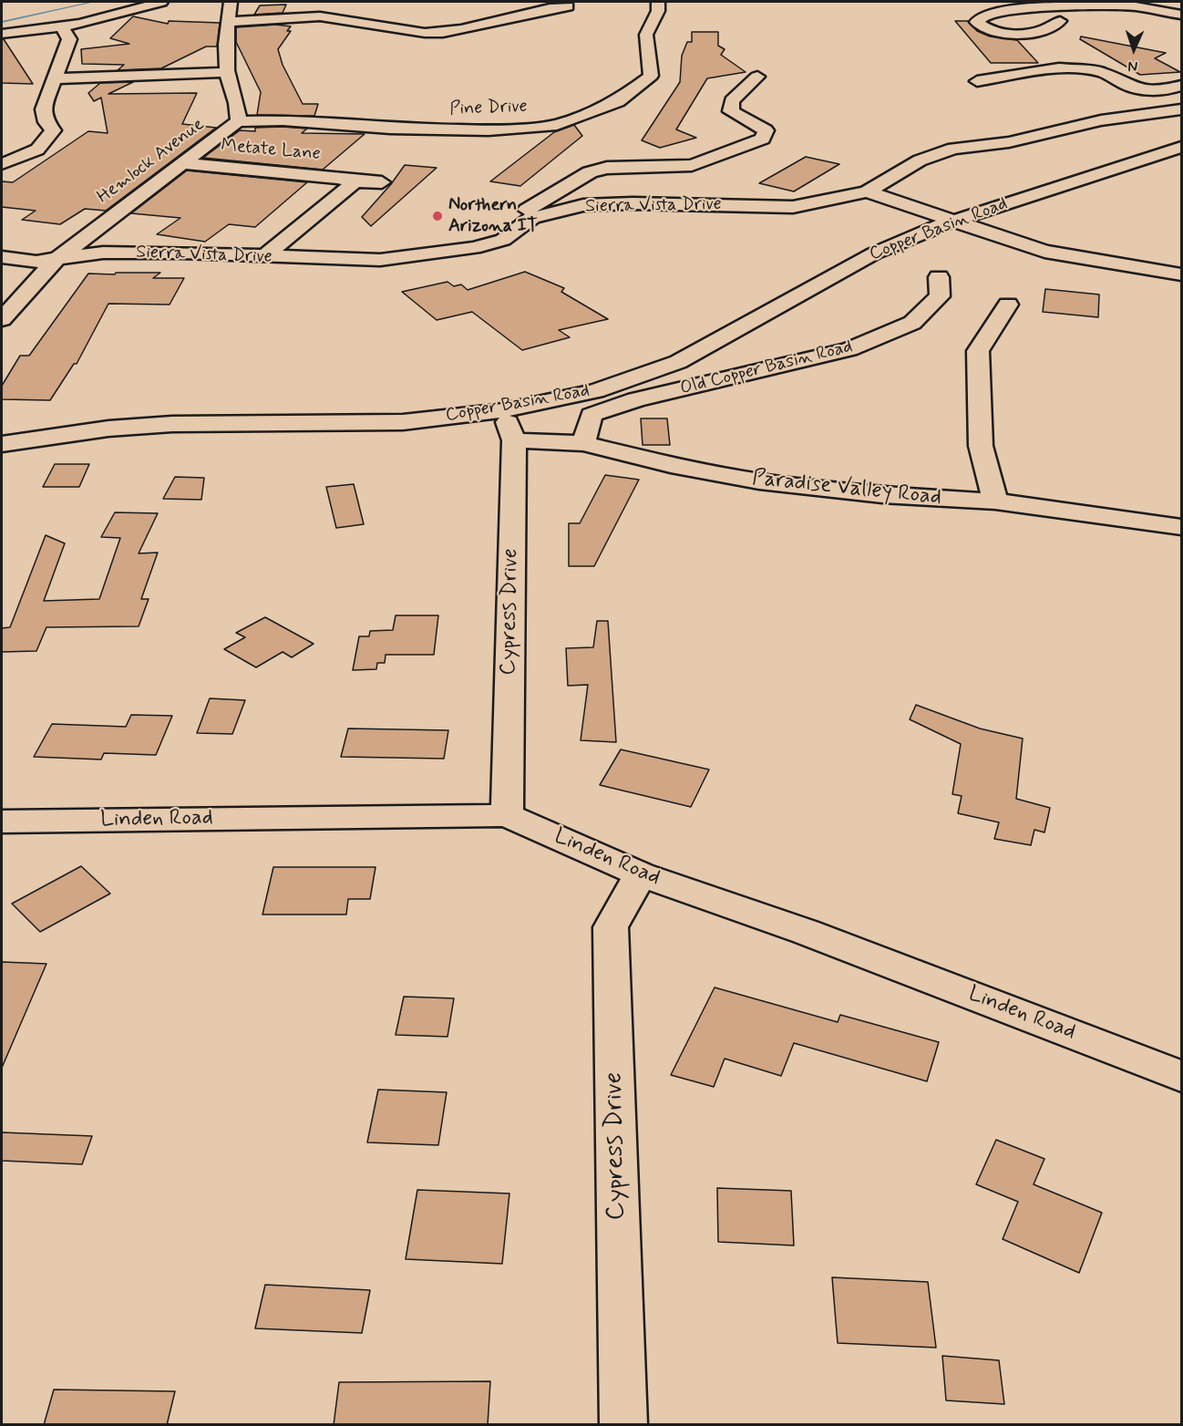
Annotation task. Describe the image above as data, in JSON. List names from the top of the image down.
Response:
{
  "streets": {
    "street": [
      "Pine Drive",
      "Metate Lane",
      "Hemlock Avenue",
      "Sierra Vista Drive",
      "Copper Basin Road",
      "Old Copper Basin Road",
      "Paradise Valley Road",
      "Cypress Drive",
      "Linden Road"
    ]
  },
  "crossings": [
    ["Pine Drive", "Hemlock Avenue"],
    ["Metate Lane", "Hemlock Avenue"],
    ["Hemlock Avenue", "Sierra Vista Drive"],
    ["Copper Basin Road", "Cypress Drive"],
    ["Old Copper Basin Road", "Paradise Valley Road"],
    ["Paradise Valley Road", "Cypress Drive"],
    ["Cypress Drive", "Linden Road"]
  ],
  "places": ["Northern Arizona IT"],
  "north": "bottom"
}
